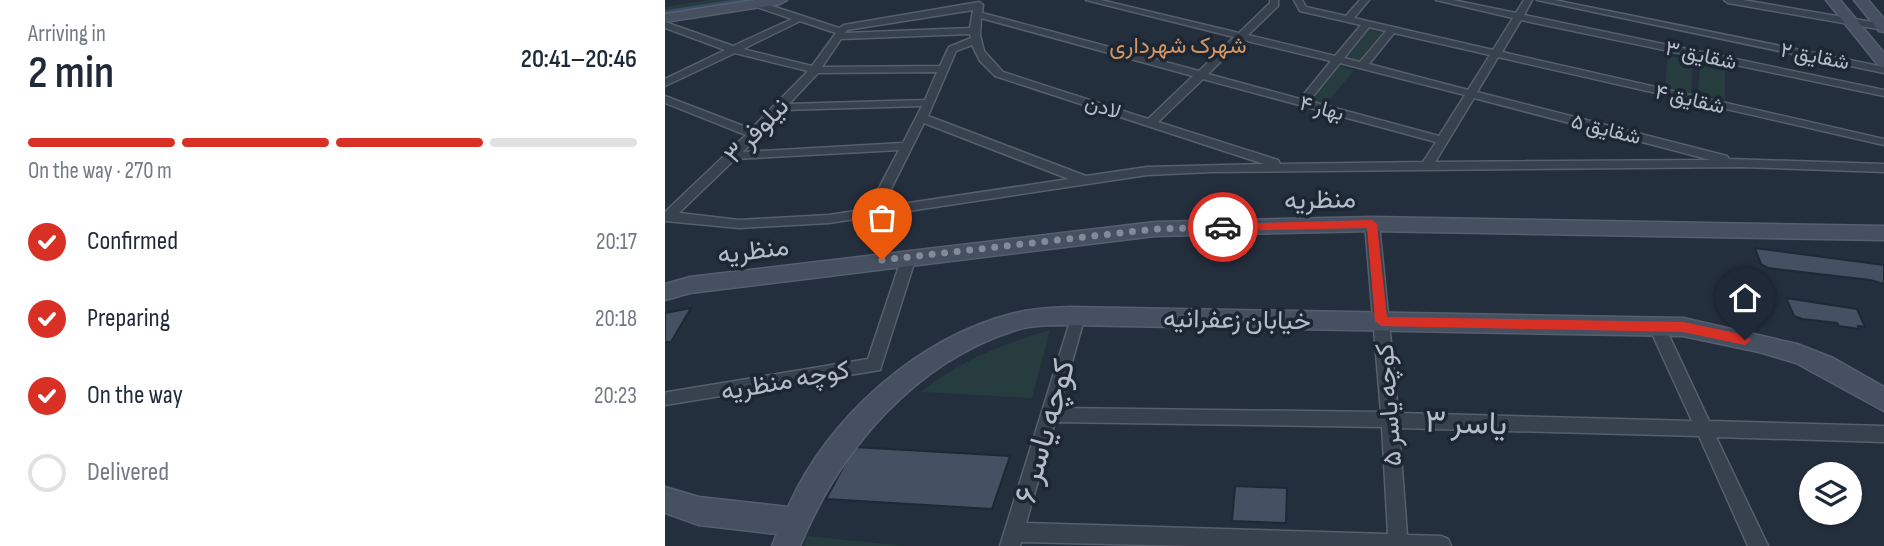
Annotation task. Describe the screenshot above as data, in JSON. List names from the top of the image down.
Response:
{
  "streets": {
    "street": [
      "شقایق ۳",
      "شقایق ۲",
      "شقایق ۴",
      "لادن",
      "بهار ۴",
      "شقایق ۵",
      "نیلوفر ۳",
      "منظریه",
      "خیابان زعفرانیه",
      "کوچه منظریه",
      "کوچه یاسر ۵",
      "یاسر ۳",
      "کوچه یاسر ۶"
    ]
  },
  "crossings": [
    ["منظریه", "کوچه منظریه"],
    ["منظریه", "کوچه یاسر ۵"],
    ["خیابان زعفرانیه", "کوچه یاسر ۵"],
    ["خیابان زعفرانیه", "کوچه یاسر ۶"],
    ["کوچه یاسر ۵", "یاسر ۳"],
    ["یاسر ۳", "کوچه یاسر ۶"]
  ],
  "districts": ["شهرک شهرداری"],
  "page": {
    "heading": ["2 min", "Arriving in", "20:41–20:46"],
    "bar": "On the way · 270 m",
    "list": [
      ["Confirmed", "20:17"],
      ["Preparing", "20:18"],
      ["On the way", "20:23"],
      "Delivered"
    ]
  }
}
